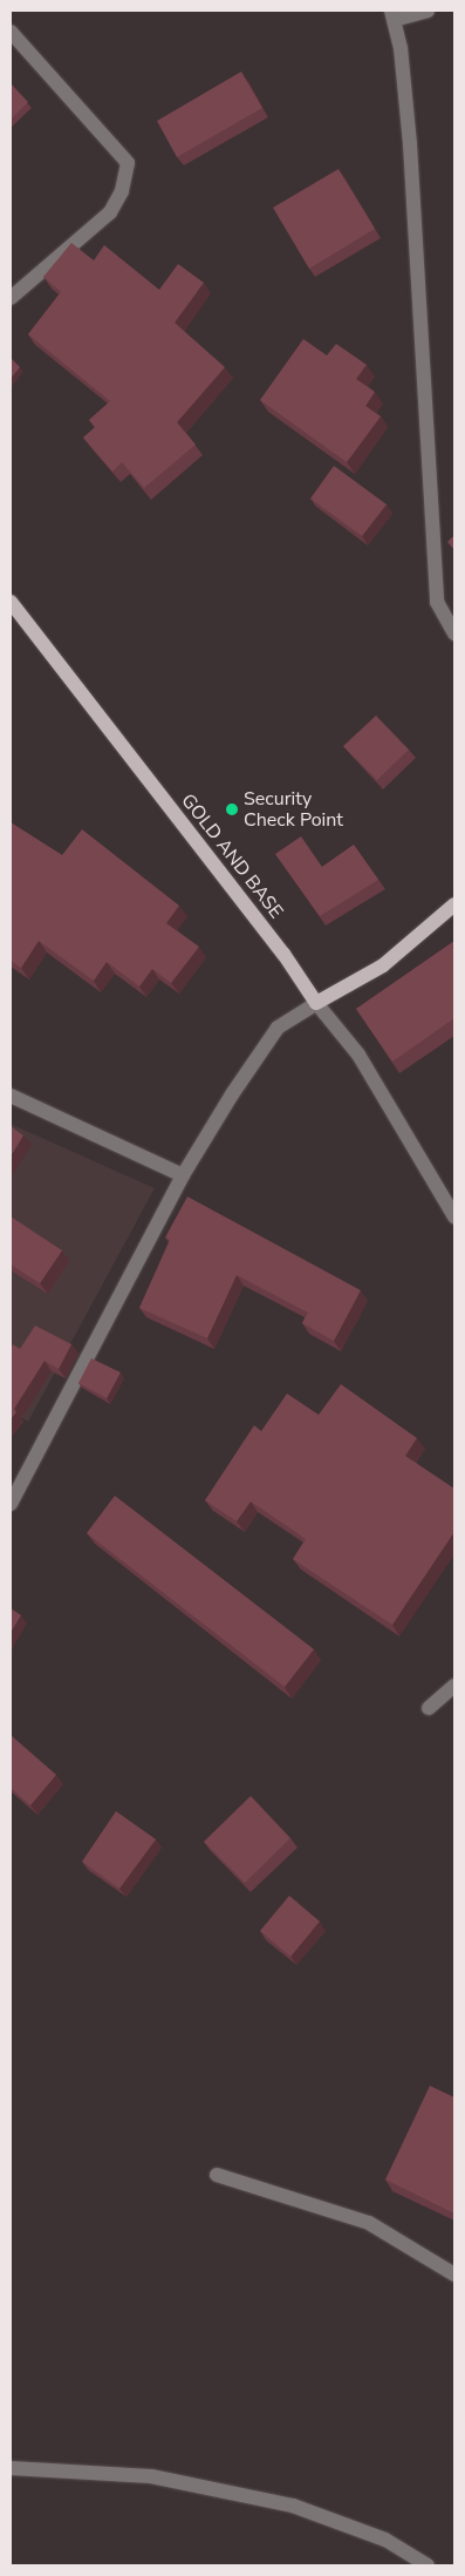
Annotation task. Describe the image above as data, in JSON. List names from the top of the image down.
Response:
{
  "streets": {
    "main road": ["GOLD AND BASE"]
  },
  "places": ["Security Check Point"]
}
